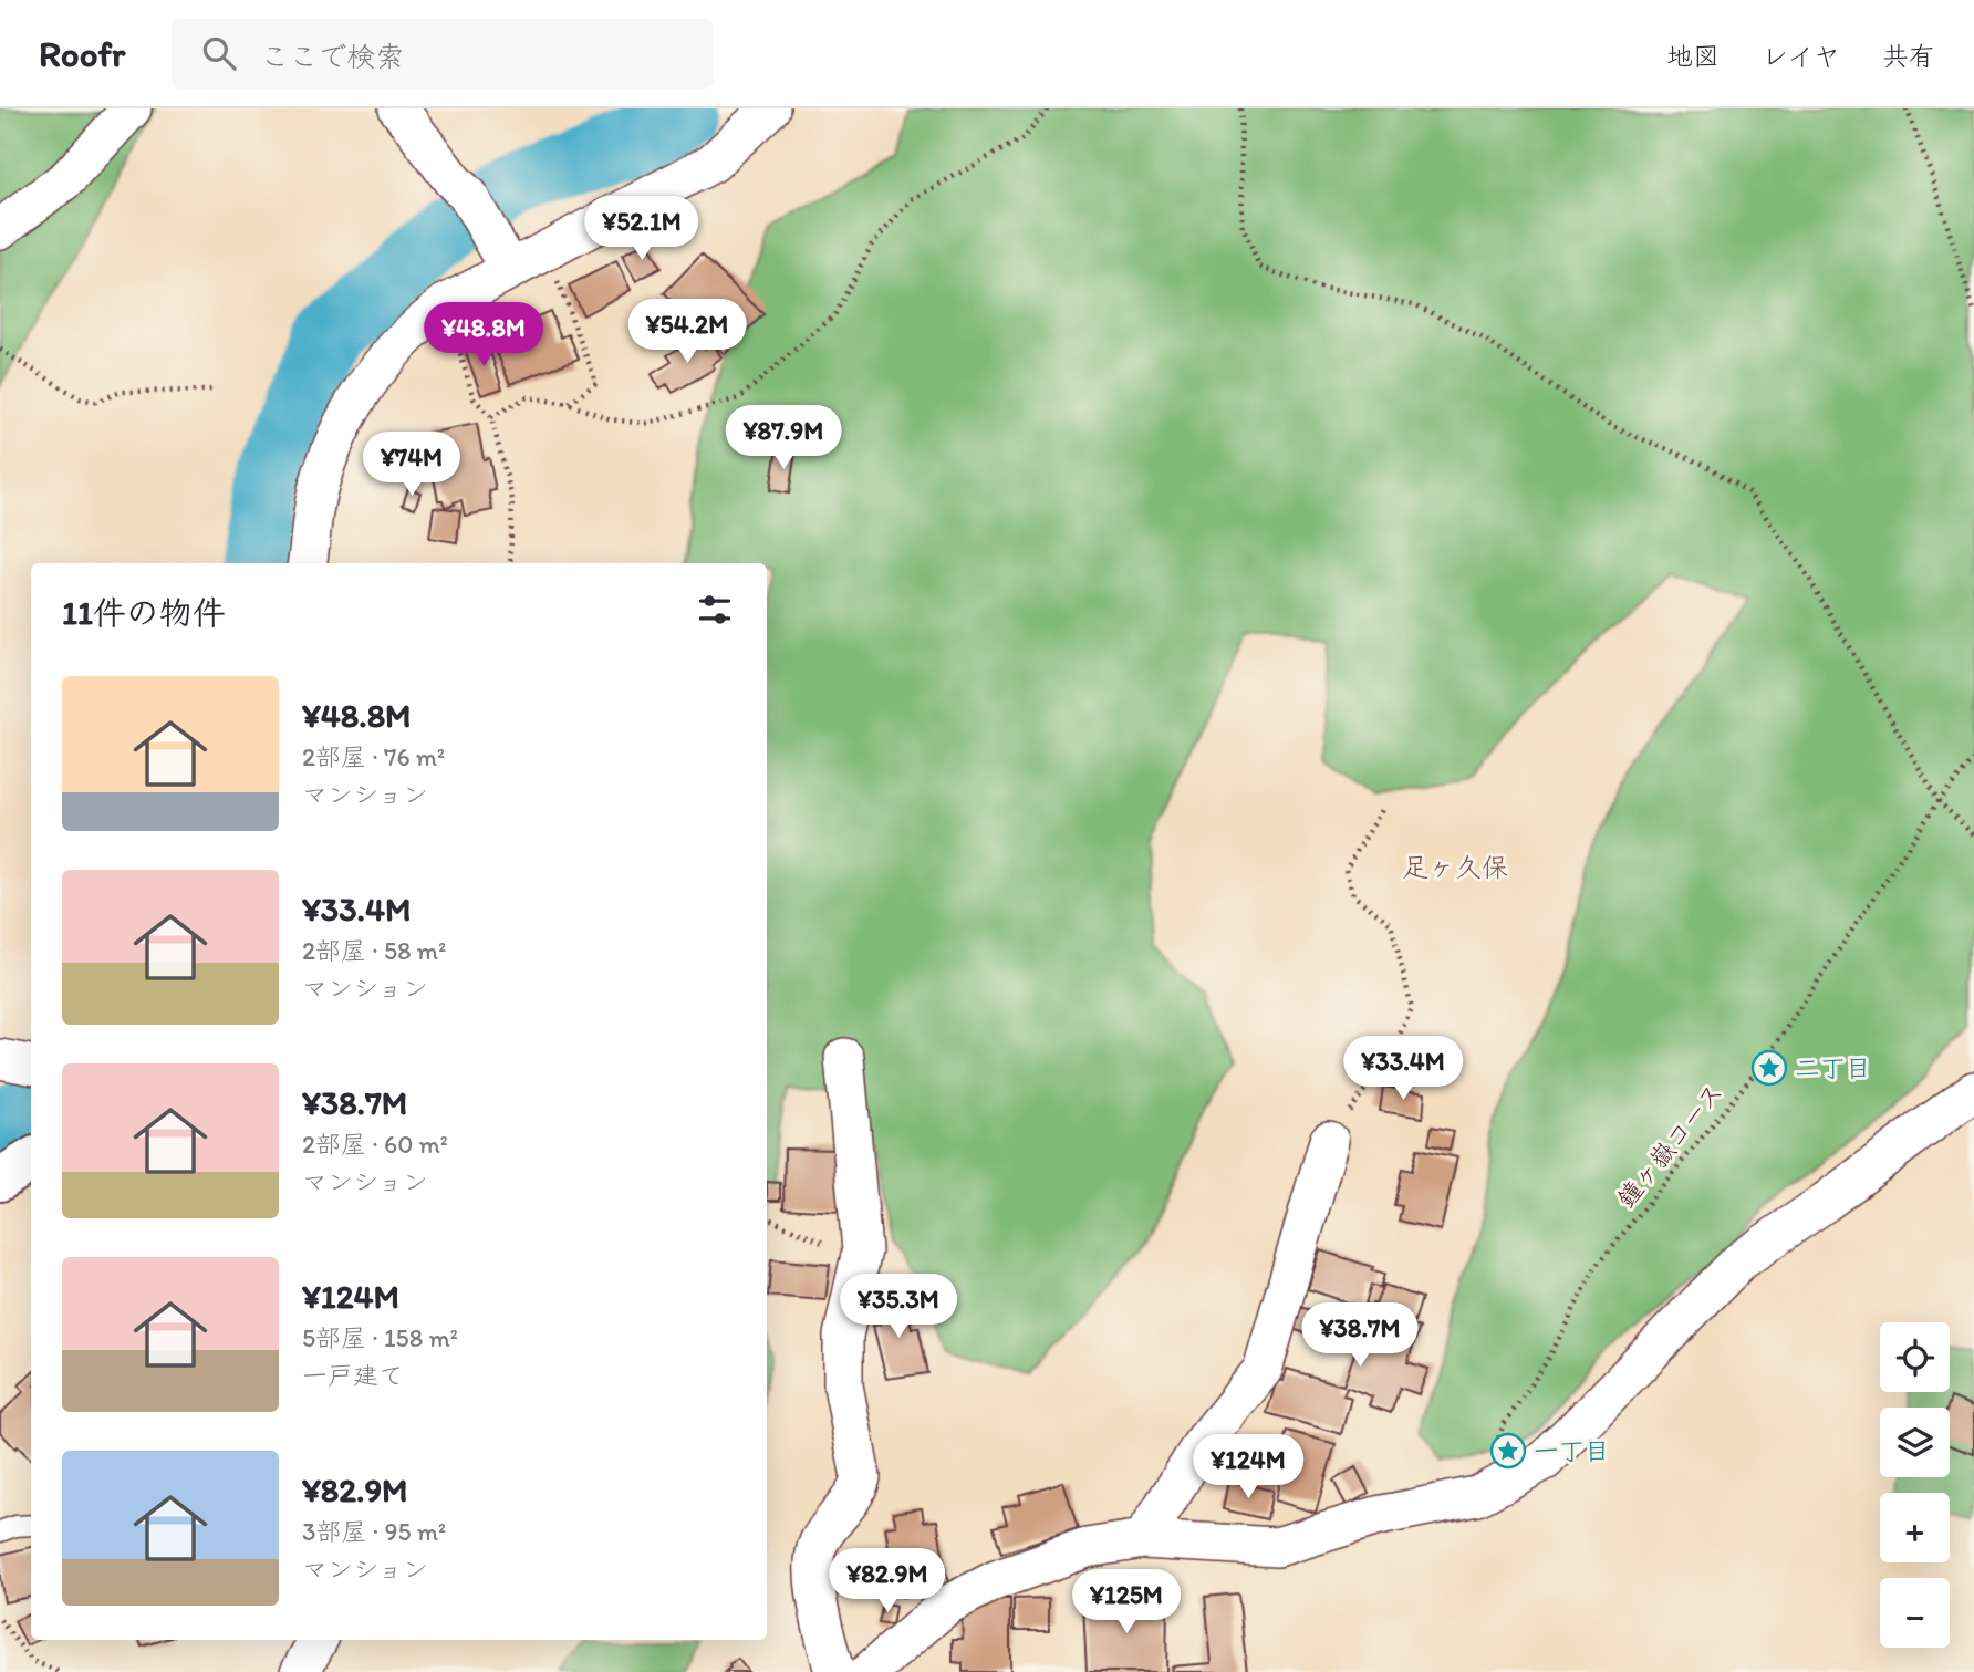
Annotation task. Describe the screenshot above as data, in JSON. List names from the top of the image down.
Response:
{
  "streets": {
    "path": ["鐘ヶ嶽コース"]
  },
  "districts": ["足ヶ久保"],
  "places": {
    "place": ["二丁目", "一丁目"]
  },
  "page": {
    "header": "Roofr",
    "search": "ここで検索",
    "nav": ["地図", "レイヤ", "共有"],
    "price": [
      "¥52.1M",
      "¥54.2M",
      "¥48.8M",
      "¥87.9M",
      "¥74M",
      "¥33.4M",
      "¥35.3M",
      "¥38.7M",
      "¥124M",
      "¥82.9M",
      "¥125M"
    ],
    "heading": "11件の物件",
    "list": [
      {
        "name": "¥48.8M",
        "note": "2部屋 · 76 m² · マンション"
      },
      {
        "name": "¥33.4M",
        "note": "2部屋 · 58 m² · マンション"
      },
      {
        "name": "¥38.7M",
        "note": "2部屋 · 60 m² · マンション"
      },
      {
        "name": "¥124M",
        "note": "5部屋 · 158 m² · 一戸建て"
      },
      {
        "name": "¥82.9M",
        "note": "3部屋 · 95 m² · マンション"
      }
    ],
    "map_buttons": ["+", "−"]
  }
}
